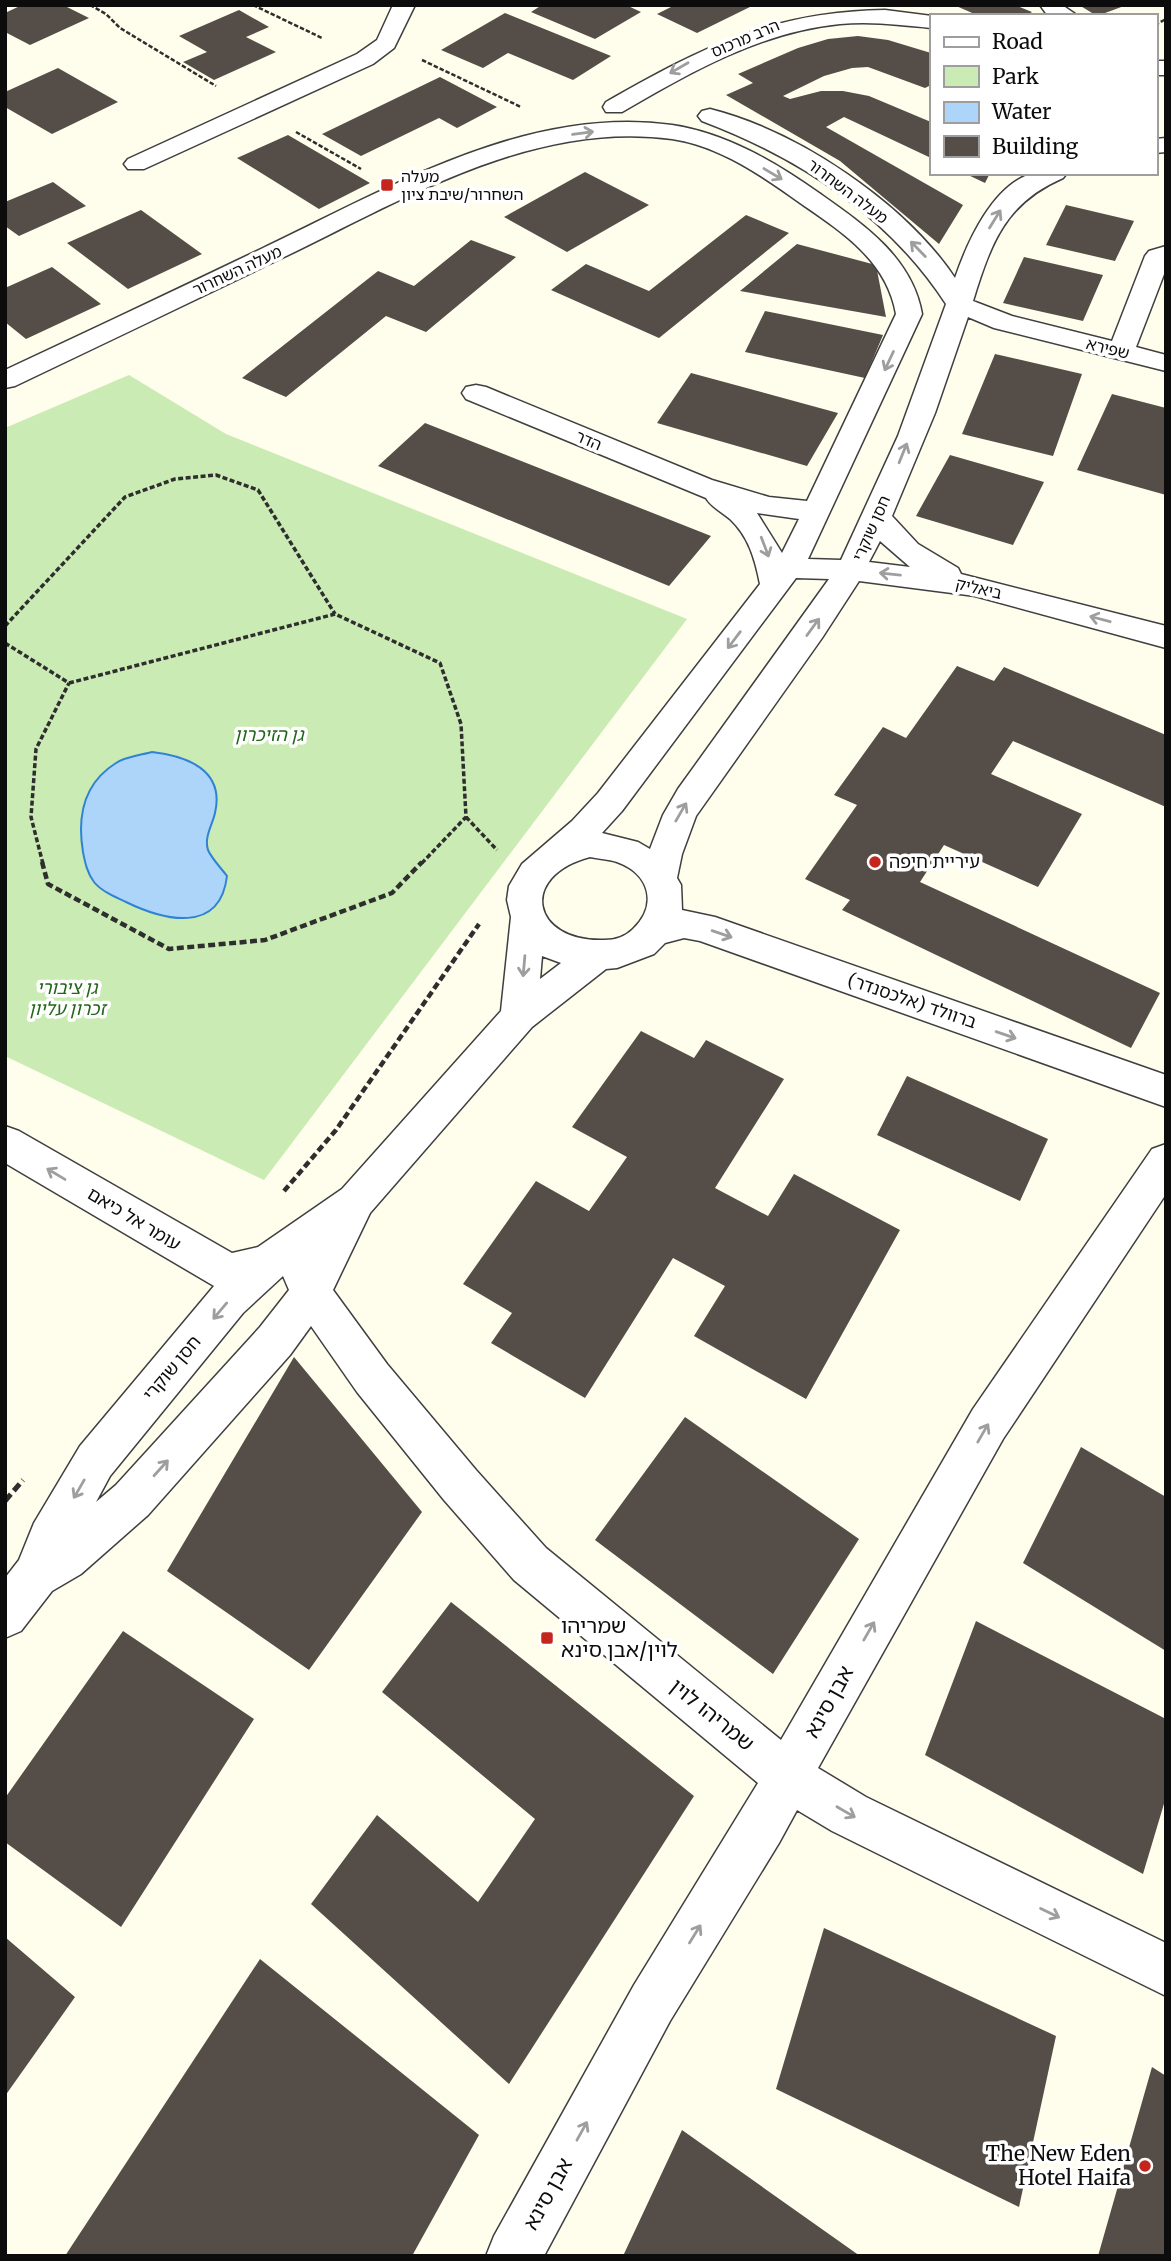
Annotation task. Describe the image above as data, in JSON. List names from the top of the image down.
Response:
{
  "streets": {
    "street": [
      "הרב מרכוס",
      "מעלה השחרור",
      "שפירא",
      "הדר",
      "חסן שוקרי",
      "ביאליק",
      "ברוולד (אלכסנדר)",
      "עומר אל כיאם",
      "אבן סינא",
      "שמריהו לוין"
    ]
  },
  "crossings": [
    ["הרב מרכוס", "מעלה השחרור"],
    ["מעלה השחרור", "שפירא"],
    ["מעלה השחרור", "הדר"],
    ["מעלה השחרור", "חסן שוקרי"],
    ["שפירא", "חסן שוקרי"],
    ["הדר", "ביאליק"],
    ["חסן שוקרי", "ביאליק"],
    ["חסן שוקרי", "ברוולד (אלכסנדר)"],
    ["חסן שוקרי", "עומר אל כיאם"],
    ["חסן שוקרי", "שמריהו לוין"],
    ["אבן סינא", "שמריהו לוין"]
  ],
  "one_way": [
    "ביאליק",
    "ברוולד (אלכסנדר)",
    "עומר אל כיאם",
    "אבן סינא",
    "שמריהו לוין"
  ],
  "parks": ["גן הזיכרון", "גן ציבורי זכרון עליון"],
  "places": {
    "transit": ["מעלה השחרור/שיבת ציון", "שמריהו לוין/אבן סינא"],
    "other": ["עיריית חיפה", "The New Eden Hotel Haifa"]
  },
  "legend": [
    "Road",
    "Park",
    "Water",
    "Building"
  ]
}
